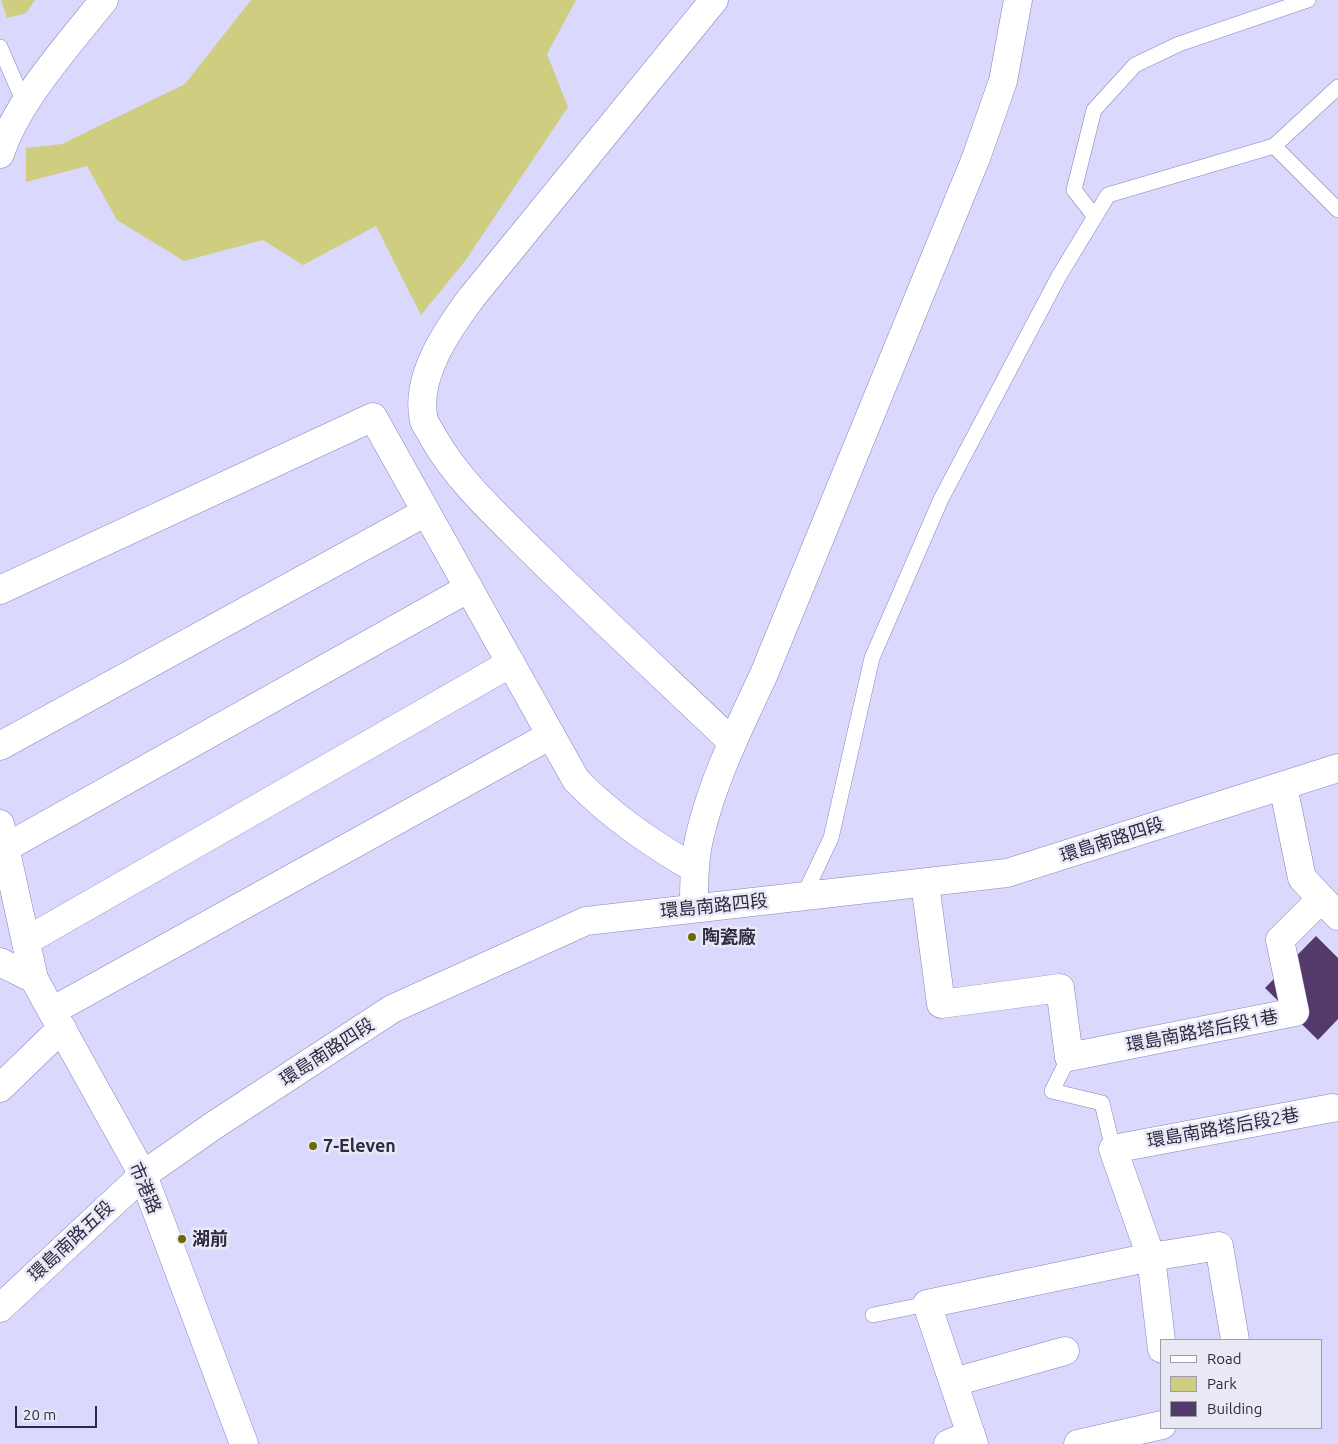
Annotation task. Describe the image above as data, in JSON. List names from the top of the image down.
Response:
{
  "streets": {
    "street": [
      "環島南路四段",
      "環島南路塔后段1巷",
      "環島南路塔后段2巷",
      "市港路",
      "環島南路五段"
    ]
  },
  "crossings": [
    ["環島南路四段", "市港路"],
    ["環島南路四段", "環島南路五段"],
    ["市港路", "環島南路五段"]
  ],
  "places": ["陶瓷廠", "7-Eleven", "湖前"],
  "legend": ["Road", "Park", "Building"],
  "scale_bar": "20 m"
}
